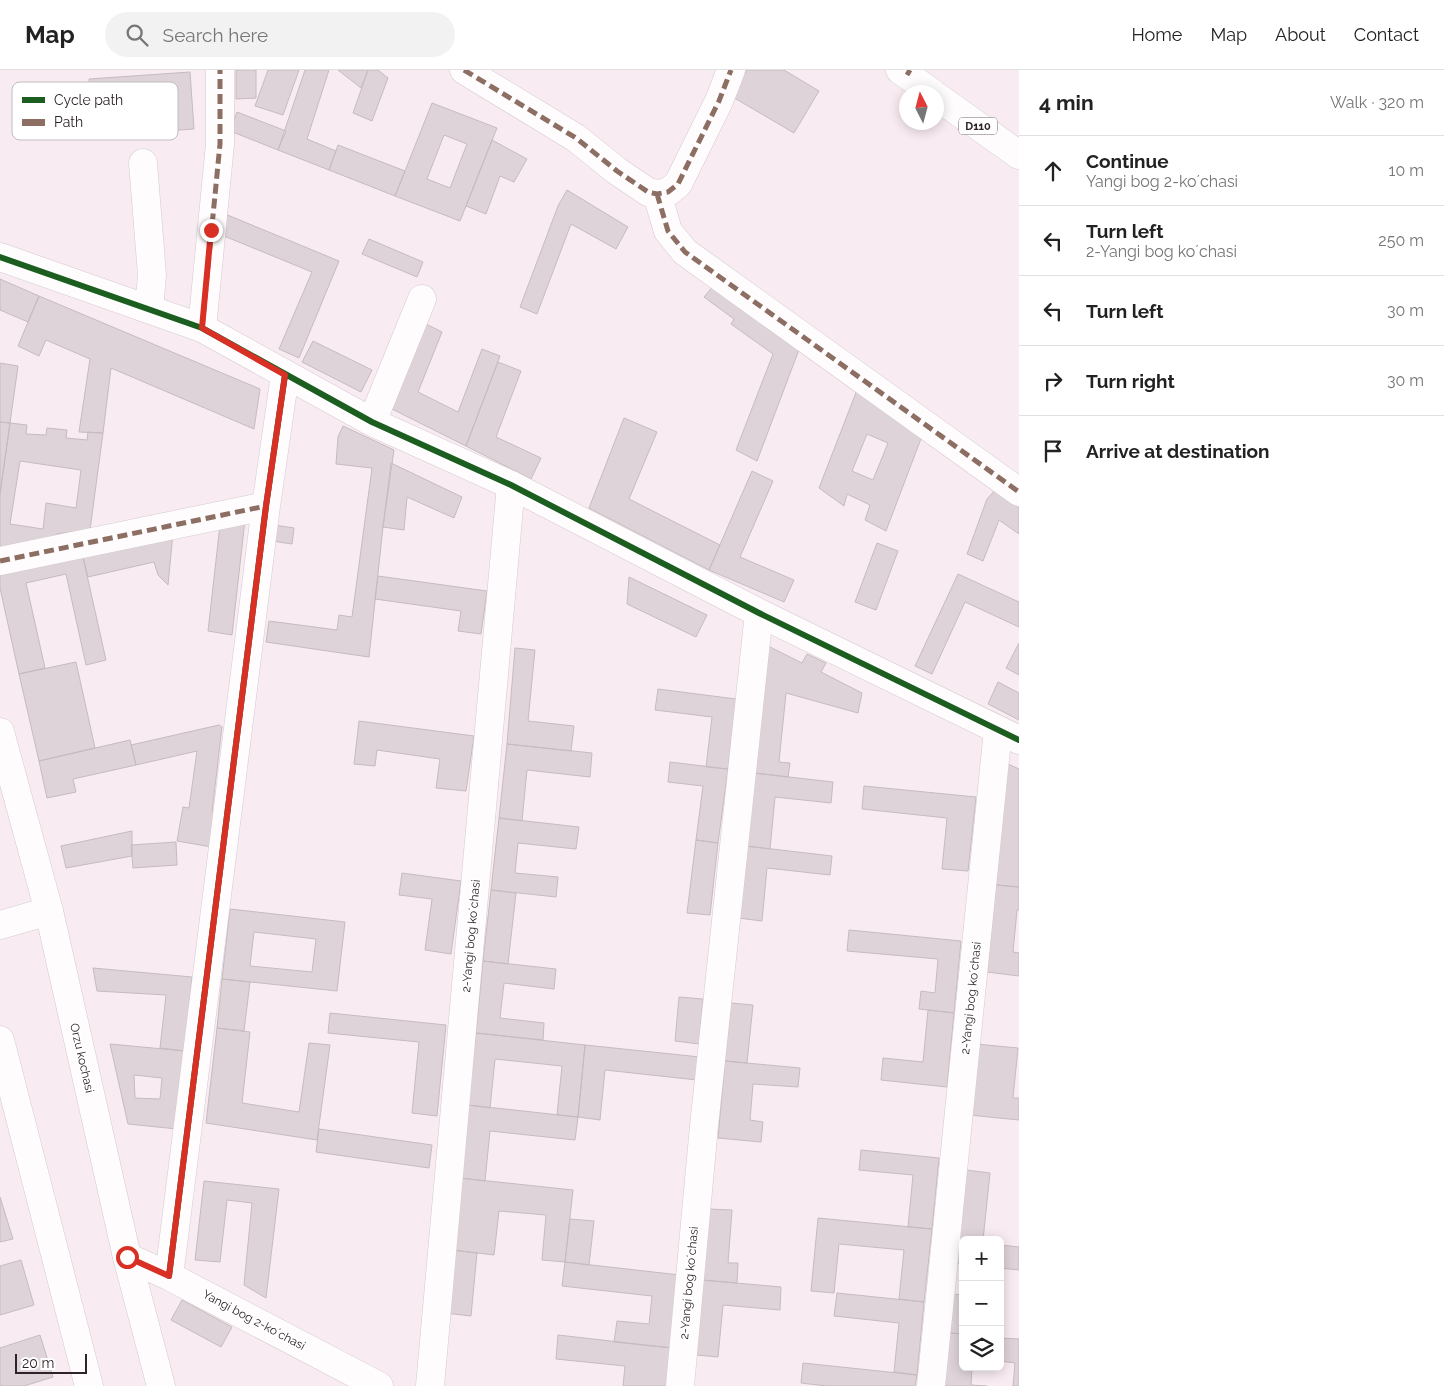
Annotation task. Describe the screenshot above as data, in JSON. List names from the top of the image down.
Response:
{
  "streets": {
    "street": [
      "D110",
      "2-Yangi bog koʼchasi",
      "Orzu kochasi",
      "Yangi bog 2-koʼchasi"
    ]
  },
  "crossings": [
    ["Orzu kochasi", "Yangi bog 2-koʼchasi"]
  ],
  "legend": ["Cycle path", "Path"],
  "scale_bar": "20 m",
  "north": "top",
  "page": {
    "header": "Map",
    "search": "Search here",
    "nav": [
      "Home",
      "Map",
      "About",
      "Contact"
    ],
    "heading": ["4 min", "Walk · 320 m"],
    "list": [
      ["Continue", "Yangi bog 2-koʼchasi", "10 m"],
      ["Turn left", "2-Yangi bog koʼchasi", "250 m"],
      ["Turn left", "30 m"],
      ["Turn right", "30 m"],
      "Arrive at destination"
    ],
    "map_buttons": ["+", "−"],
    "scale": "20 m"
  }
}
